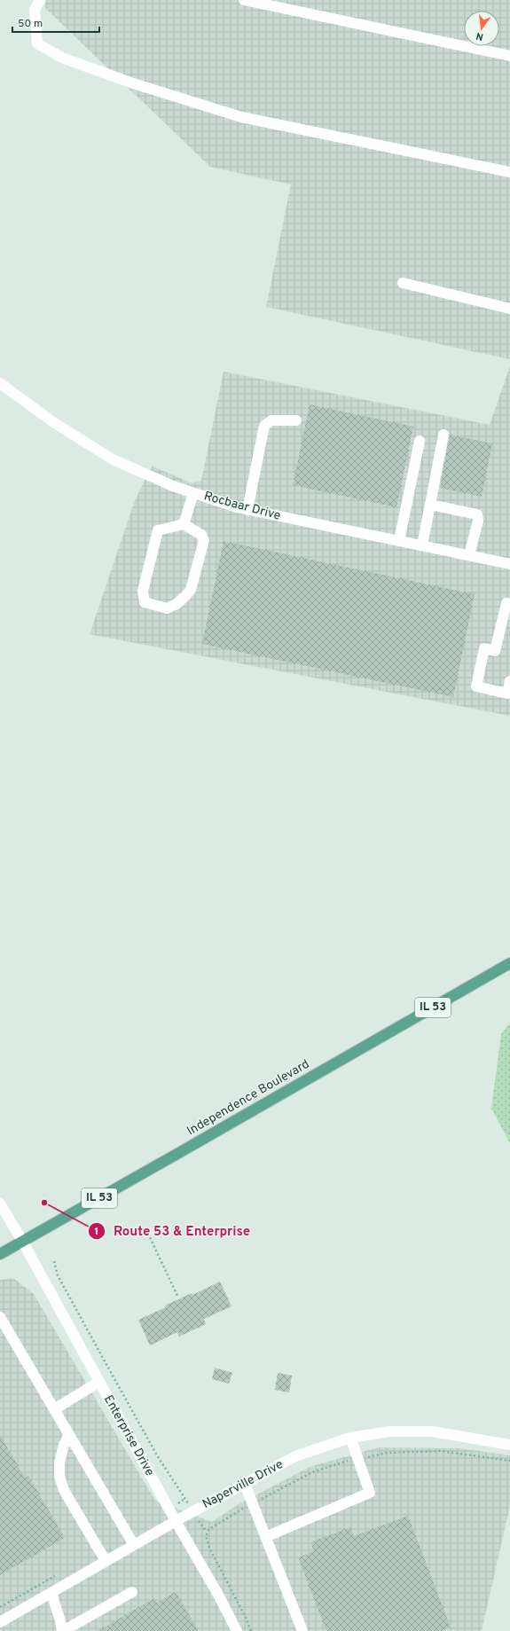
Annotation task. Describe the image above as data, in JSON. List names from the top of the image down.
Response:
{
  "streets": {
    "main road": ["IL 53", "Independence Boulevard"],
    "street": ["Rocbaar Drive", "Enterprise Drive", "Naperville Drive"]
  },
  "crossings": [
    ["Independence Boulevard", "Enterprise Drive"],
    ["Enterprise Drive", "Naperville Drive"]
  ],
  "places": ["Route 53 & Enterprise"],
  "scale_bar": "50 m",
  "north": "bottom"
}
